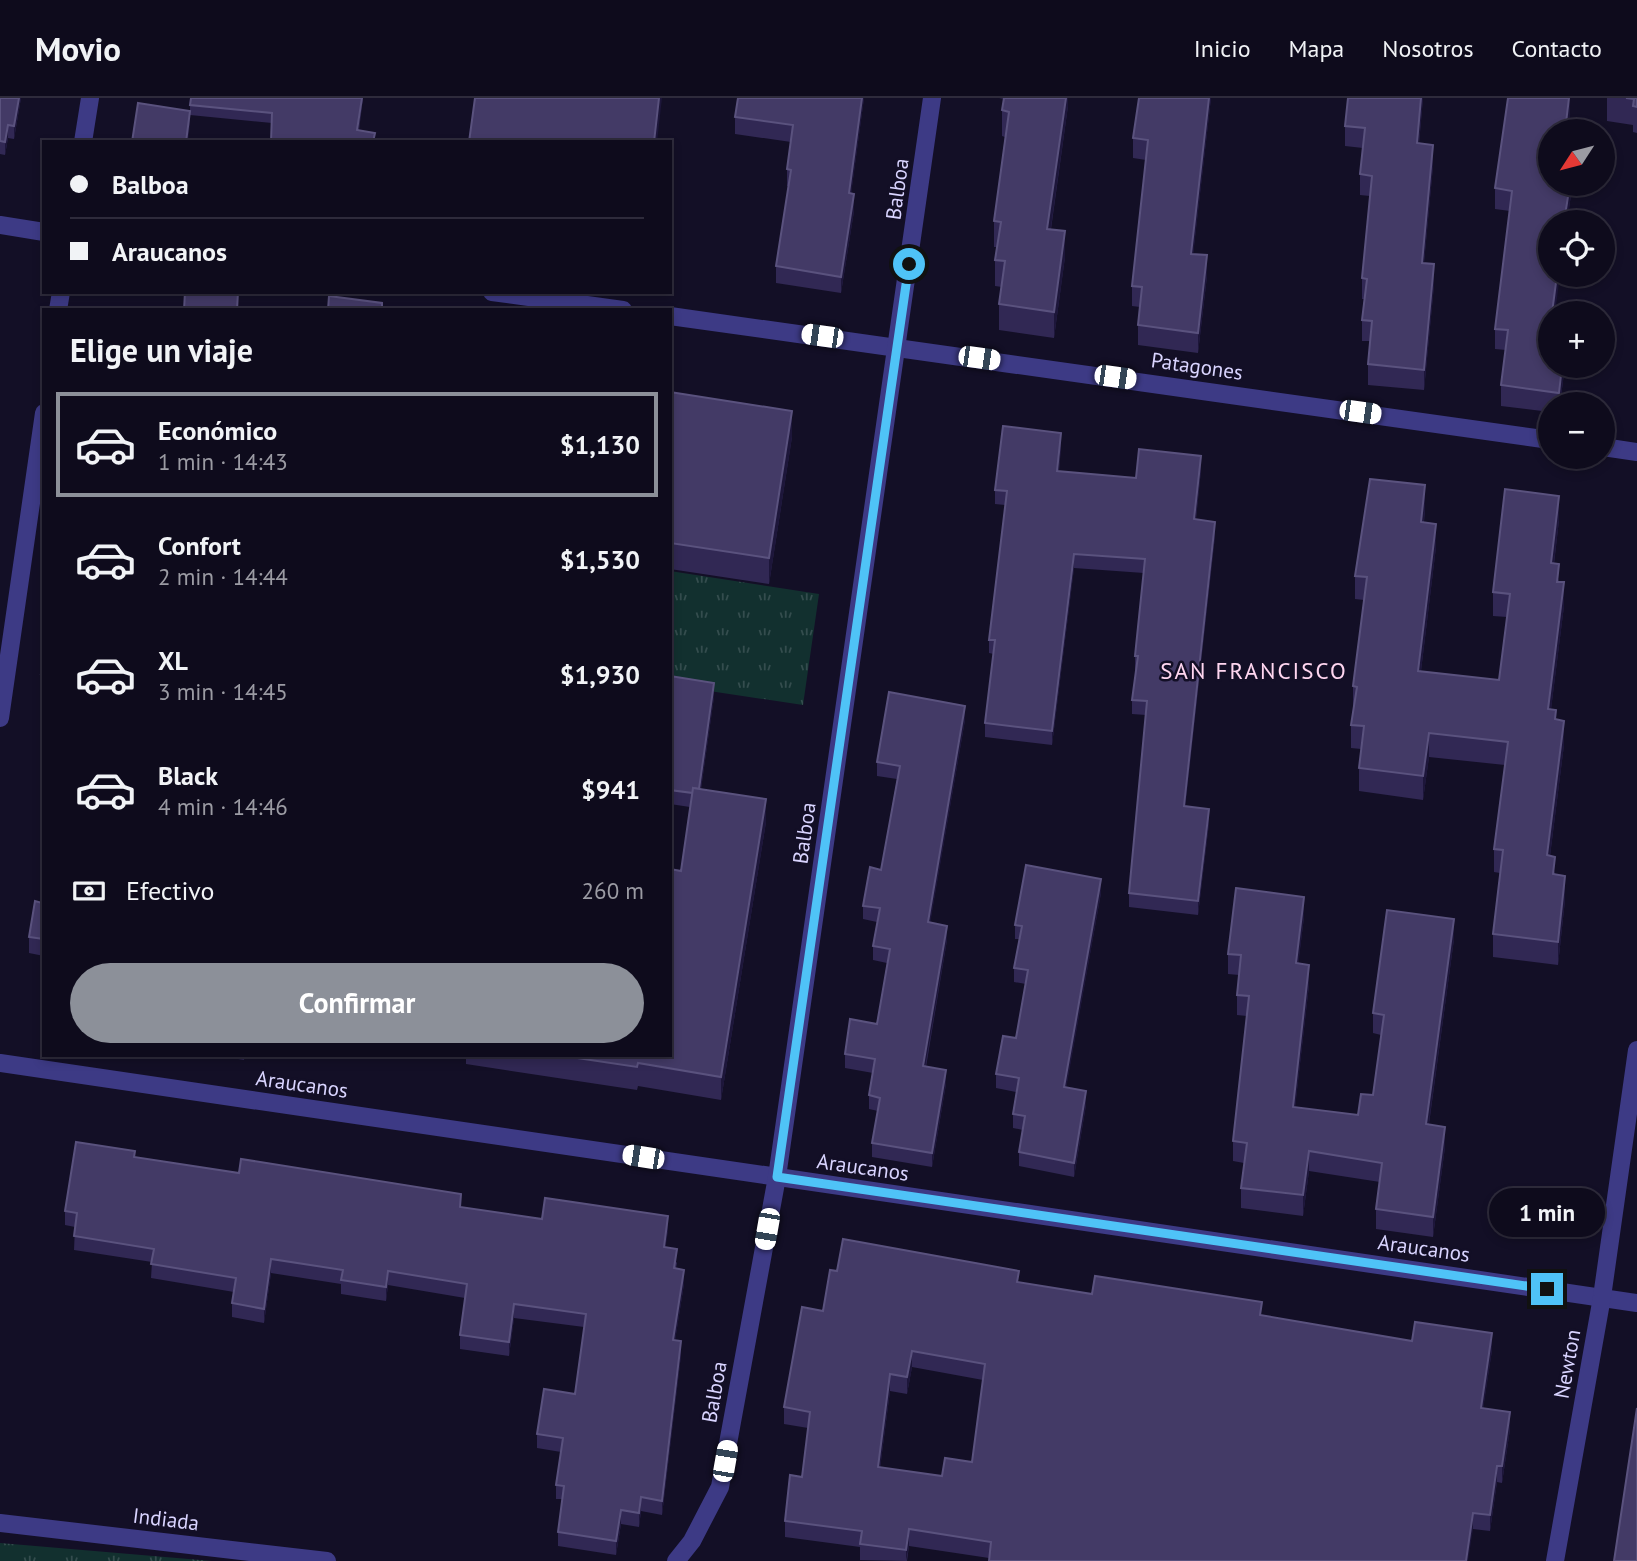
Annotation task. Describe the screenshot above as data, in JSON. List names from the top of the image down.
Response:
{
  "streets": {
    "street": [
      "Balboa",
      "Patagones",
      "Araucanos",
      "Newton",
      "Indiada"
    ]
  },
  "crossings": [
    ["Balboa", "Patagones"],
    ["Balboa", "Araucanos"],
    ["Araucanos", "Newton"]
  ],
  "districts": ["SAN FRANCISCO"],
  "north": "bottom left",
  "page": {
    "header": "Movio",
    "nav": [
      "Inicio",
      "Mapa",
      "Nosotros",
      "Contacto"
    ],
    "map_buttons": ["+", "−"],
    "banner": ["Balboa", "Araucanos"],
    "heading": "Elige un viaje",
    "list": [
      {
        "name": "Económico",
        "note": "1 min · 14:43",
        "value": "$1,130"
      },
      {
        "name": "Confort",
        "note": "2 min · 14:44",
        "value": "$1,530"
      },
      {
        "name": "XL",
        "note": "3 min · 14:45",
        "value": "$1,930"
      },
      {
        "name": "Black",
        "note": "4 min · 14:46",
        "value": "$941"
      }
    ],
    "pay": ["Efectivo", "260 m"],
    "buttons": "Confirmar",
    "bubble": "1 min"
  }
}
